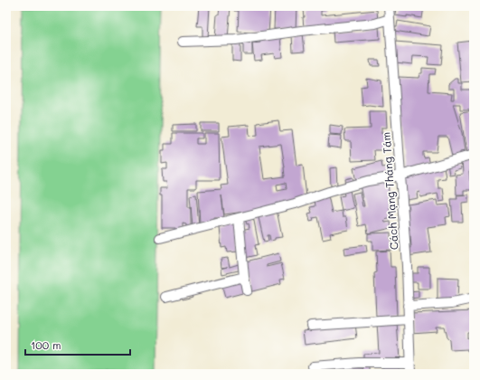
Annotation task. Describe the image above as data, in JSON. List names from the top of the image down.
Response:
{
  "streets": {
    "street": ["Cách Mạng Tháng Tám"]
  },
  "scale_bar": "100 m"
}
